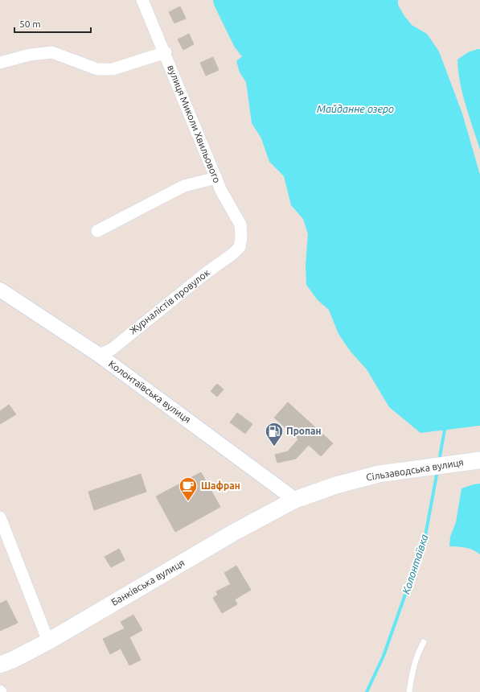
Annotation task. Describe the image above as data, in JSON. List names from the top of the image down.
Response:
{
  "streets": {
    "main road": ["Сільзаводська вулиця", "Банківська вулиця"],
    "street": ["вулиця Миколи Хвильового", "Журналістів провулок", "Колонтаївська вулиця"]
  },
  "crossings": [
    ["вулиця Миколи Хвильового", "Журналістів провулок"],
    ["Журналістів провулок", "Колонтаївська вулиця"],
    ["Колонтаївська вулиця", "Сільзаводська вулиця"],
    ["Колонтаївська вулиця", "Банківська вулиця"],
    ["Сільзаводська вулиця", "Банківська вулиця"]
  ],
  "water": ["Майданне озеро", "Колонтаївка"],
  "places": {
    "fuel station": ["Пропан"],
    "cafe": ["Шафран"]
  },
  "scale_bar": "50 m"
}
